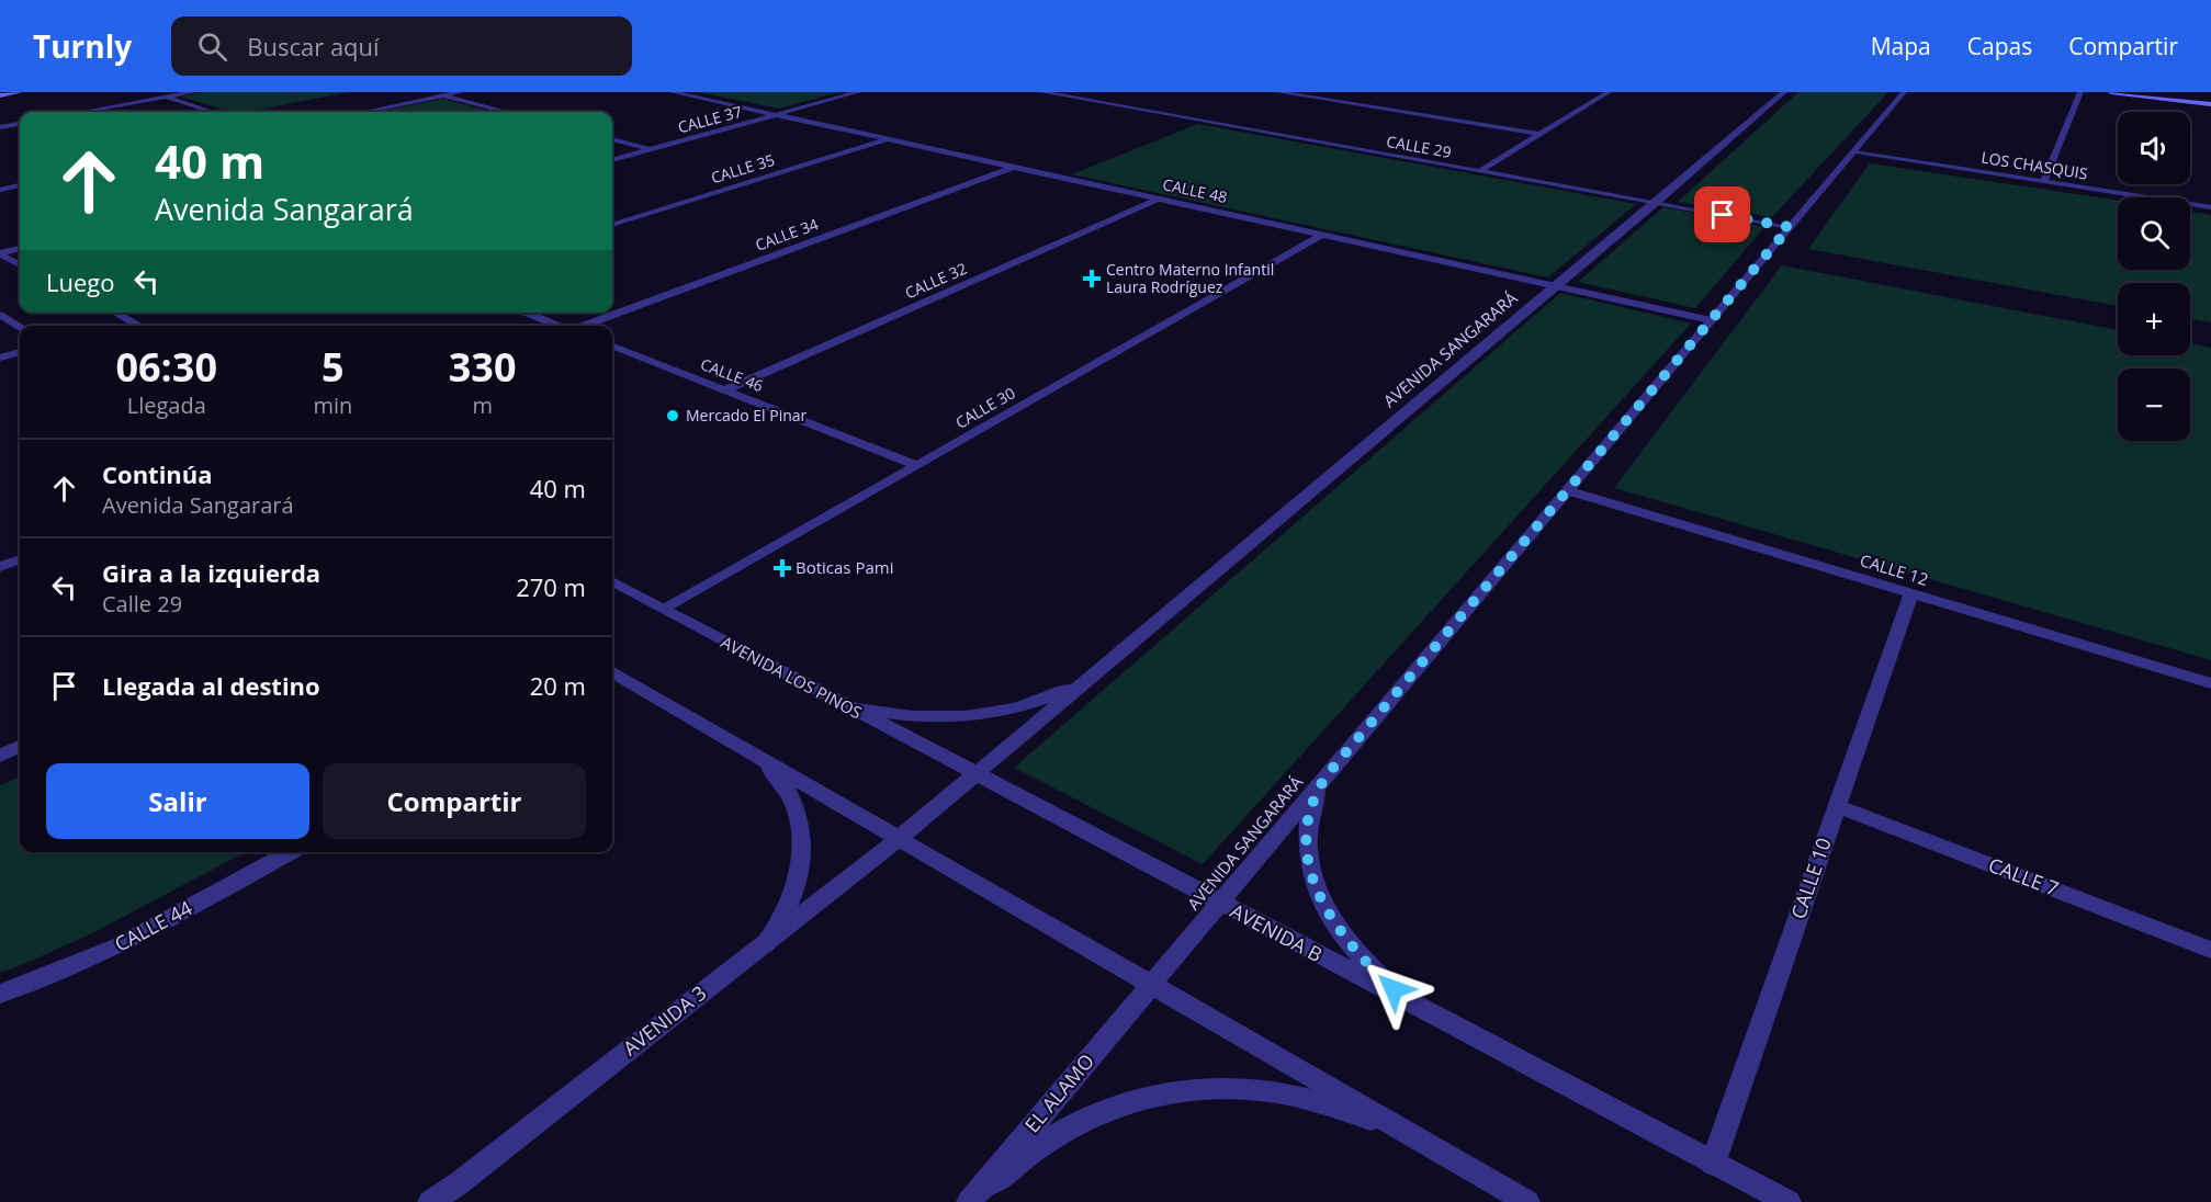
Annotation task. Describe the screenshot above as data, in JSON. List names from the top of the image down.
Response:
{
  "streets": {
    "street": [
      "CALLE 37",
      "CALLE 29",
      "LOS CHASQUIS",
      "CALLE 35",
      "CALLE 48",
      "CALLE 34",
      "CALLE 32",
      "AVENIDA SANGARARÁ",
      "CALLE 46",
      "CALLE 30",
      "CALLE 12",
      "AVENIDA LOS PINOS",
      "CALLE 7",
      "CALLE 10",
      "CALLE 44",
      "AVENIDA B",
      "AVENIDA 3",
      "EL ALAMO"
    ]
  },
  "crossings": [
    ["CALLE 37", "CALLE 48"],
    ["CALLE 29", "AVENIDA SANGARARÁ"],
    ["LOS CHASQUIS", "AVENIDA SANGARARÁ"],
    ["CALLE 35", "CALLE 48"],
    ["CALLE 48", "CALLE 34"],
    ["CALLE 48", "CALLE 32"],
    ["CALLE 48", "AVENIDA SANGARARÁ"],
    ["CALLE 48", "CALLE 30"],
    ["CALLE 32", "CALLE 46"],
    ["AVENIDA SANGARARÁ", "CALLE 12"],
    ["AVENIDA SANGARARÁ", "AVENIDA LOS PINOS"],
    ["AVENIDA SANGARARÁ", "AVENIDA B"],
    ["AVENIDA SANGARARÁ", "AVENIDA 3"],
    ["AVENIDA SANGARARÁ", "EL ALAMO"],
    ["CALLE 46", "CALLE 30"],
    ["CALLE 30", "AVENIDA LOS PINOS"],
    ["CALLE 12", "CALLE 10"],
    ["AVENIDA LOS PINOS", "AVENIDA B"],
    ["CALLE 7", "CALLE 10"],
    ["CALLE 10", "AVENIDA B"]
  ],
  "places": {
    "health": ["Centro Materno Infantil Laura Rodríguez", "Boticas Pami"],
    "other": ["Mercado El Pinar"]
  },
  "page": {
    "header": "Turnly",
    "search": "Buscar aquí",
    "nav": ["Mapa", "Capas", "Compartir"],
    "map_buttons": ["+", "−"],
    "turn": ["40 m", "Avenida Sangarará"],
    "then": "Luego",
    "eta": [
      "06:30",
      "Llegada",
      "5",
      "min",
      "330",
      "m"
    ],
    "list": [
      {
        "name": "Continúa",
        "note": "Avenida Sangarará",
        "value": "40 m"
      },
      {
        "name": "Gira a la izquierda",
        "note": "Calle 29",
        "value": "270 m"
      },
      {
        "name": "Llegada al destino",
        "value": "20 m"
      }
    ],
    "buttons": ["Salir", "Compartir"]
  }
}
